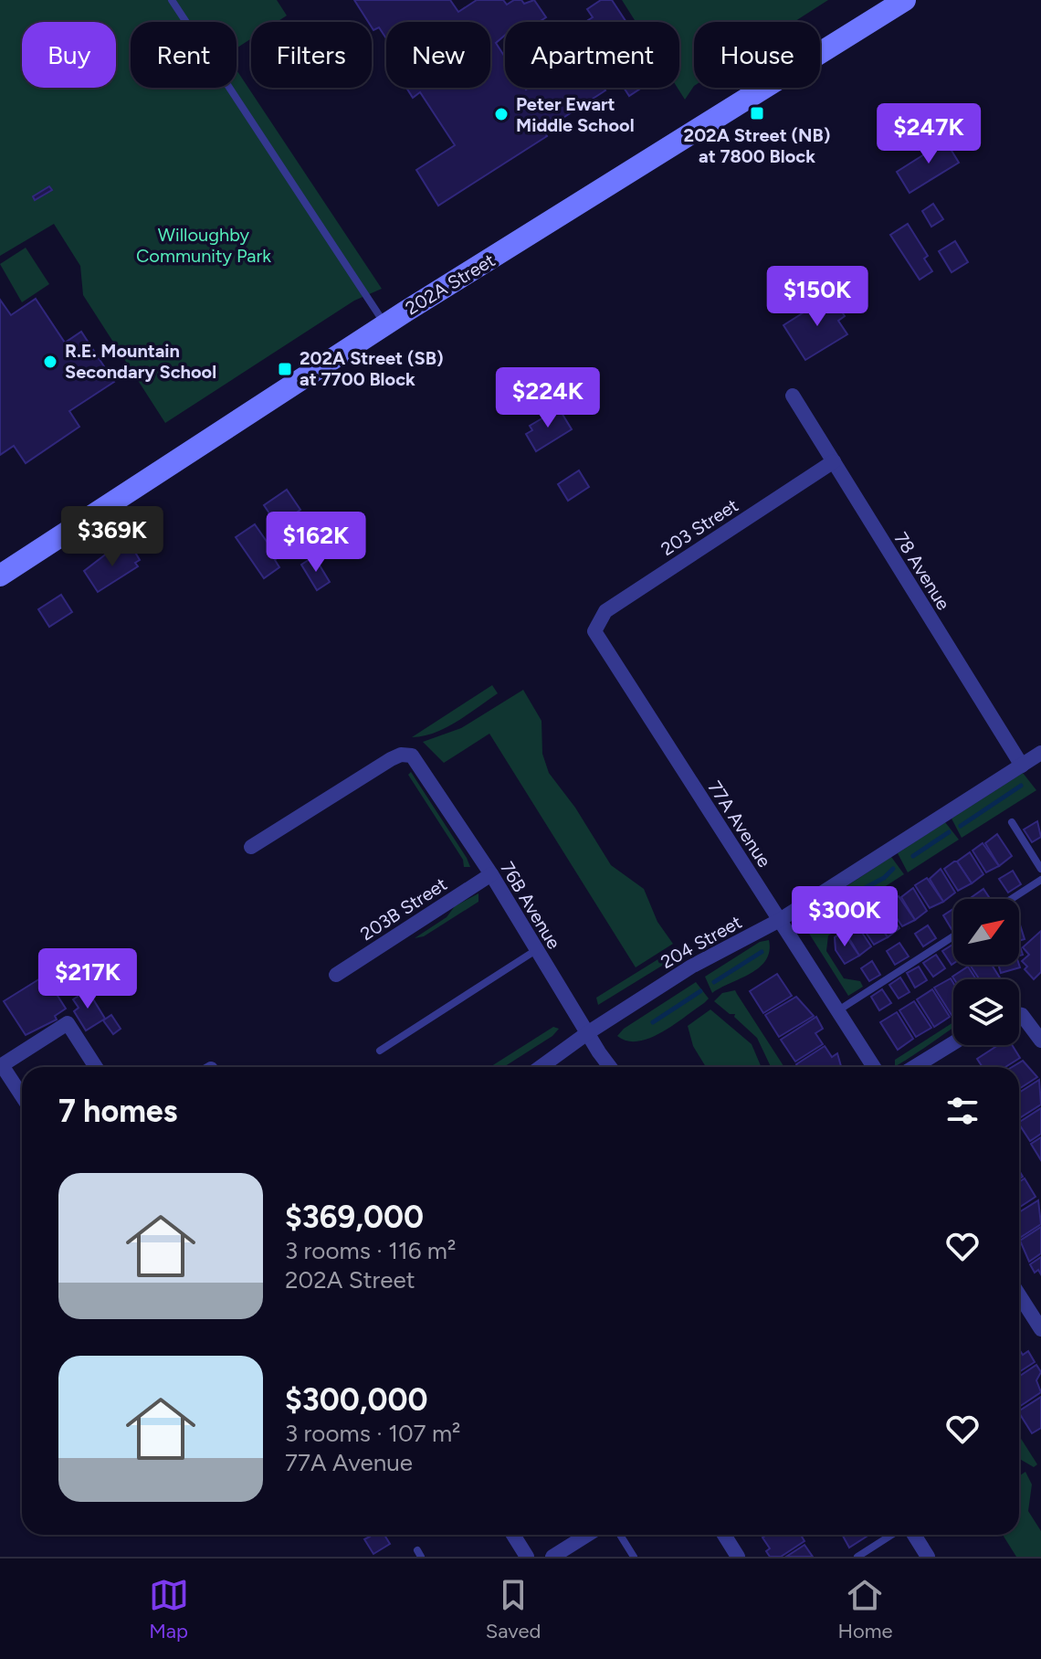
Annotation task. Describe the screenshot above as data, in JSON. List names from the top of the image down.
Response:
{
  "streets": {
    "main road": ["202A Street"],
    "street": [
      "203 Street",
      "78 Avenue",
      "77A Avenue",
      "76B Avenue",
      "203B Street",
      "204 Street"
    ]
  },
  "crossings": [
    ["203 Street", "78 Avenue"],
    ["203 Street", "77A Avenue"],
    ["78 Avenue", "204 Street"],
    ["77A Avenue", "204 Street"],
    ["76B Avenue", "203B Street"],
    ["76B Avenue", "204 Street"]
  ],
  "parks": ["Willoughby Community Park"],
  "places": {
    "transit": ["202A Street (NB) at 7800 Block", "202A Street (SB) at 7700 Block"],
    "other": ["Peter Ewart Middle School", "R.E. Mountain Secondary School"]
  },
  "north": "top right",
  "page": {
    "chip": [
      "Buy",
      "Rent",
      "Filters",
      "New",
      "Apartment",
      "House"
    ],
    "price": [
      "$247K",
      "$150K",
      "$224K",
      "$369K",
      "$162K",
      "$300K",
      "$217K"
    ],
    "heading": "7 homes",
    "list": [
      {
        "name": "$369,000",
        "note": "3 rooms · 116 m² · 202A Street"
      },
      {
        "name": "$300,000",
        "note": "3 rooms · 107 m² · 77A Avenue"
      }
    ],
    "tabs": ["Map", "Saved", "Home"]
  }
}
